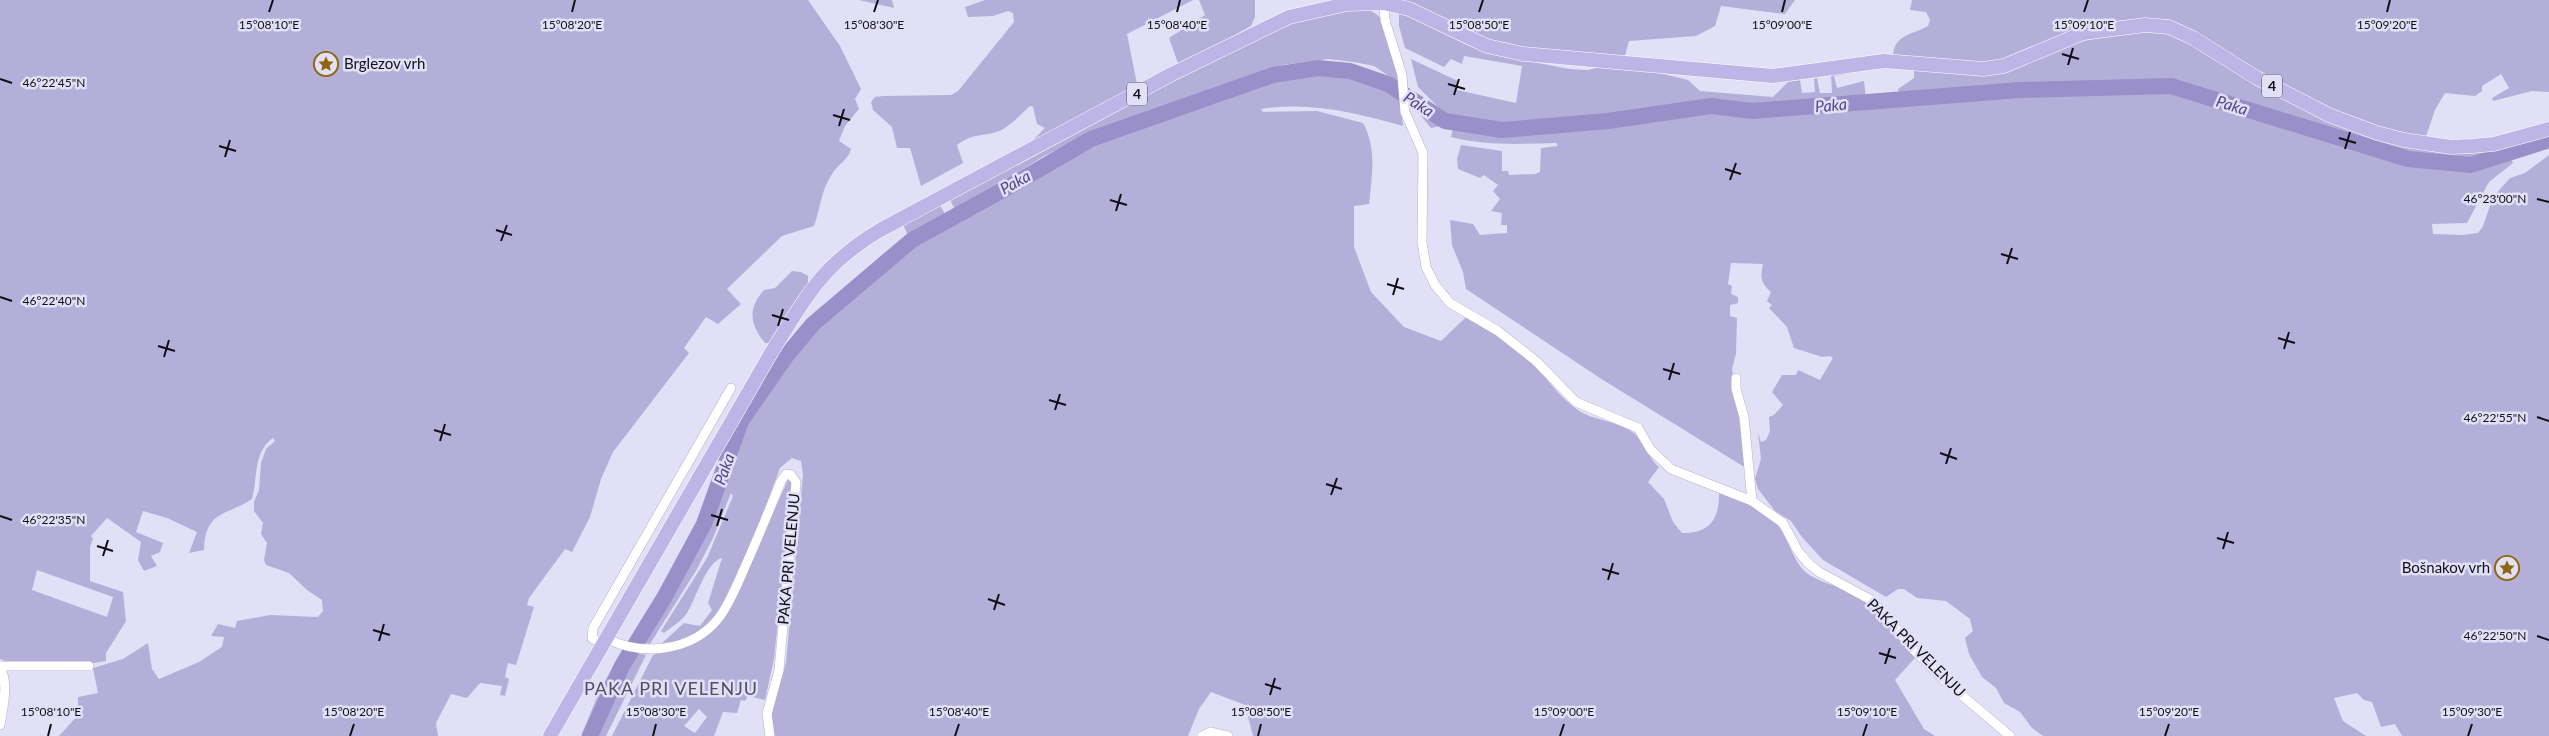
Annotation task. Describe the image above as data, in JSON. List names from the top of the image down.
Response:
{
  "streets": {
    "main road": ["4"],
    "street": ["PAKA PRI VELENJU"]
  },
  "crossings": [
    ["4", "PAKA PRI VELENJU"]
  ],
  "districts": ["PAKA PRI VELENJU"],
  "water": ["Paka"],
  "places": {
    "place": ["Brglezov vrh", "Bošnakov vrh"]
  },
  "coordinates": [
    "15°08'10\"E",
    "15°08'20\"E",
    "15°08'30\"E",
    "15°08'40\"E",
    "15°08'50\"E",
    "15°09'00\"E",
    "15°09'10\"E",
    "15°09'20\"E",
    "46°22'45\"N",
    "46°23'00\"N",
    "46°22'40\"N",
    "46°22'55\"N",
    "46°22'35\"N",
    "46°22'50\"N",
    "15°09'30\"E"
  ]
}
